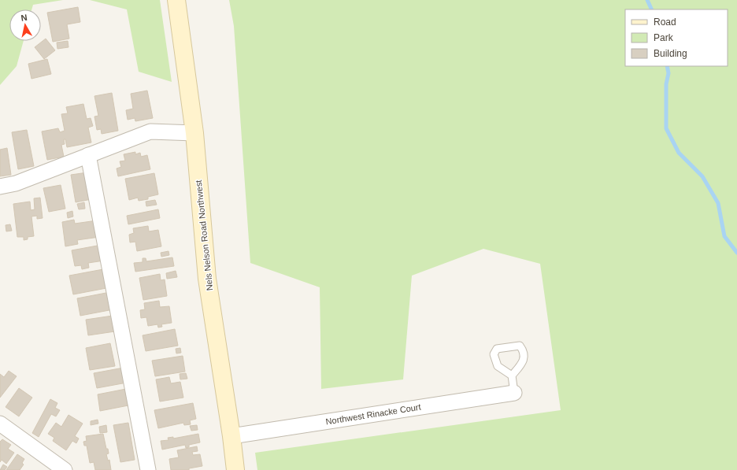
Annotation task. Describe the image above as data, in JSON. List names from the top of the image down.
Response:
{
  "streets": {
    "street": ["Nels Nelson Road Northwest", "Northwest Rinacke Court"]
  },
  "crossings": [
    ["Nels Nelson Road Northwest", "Northwest Rinacke Court"]
  ],
  "legend": ["Road", "Park", "Building"],
  "north": "top"
}
